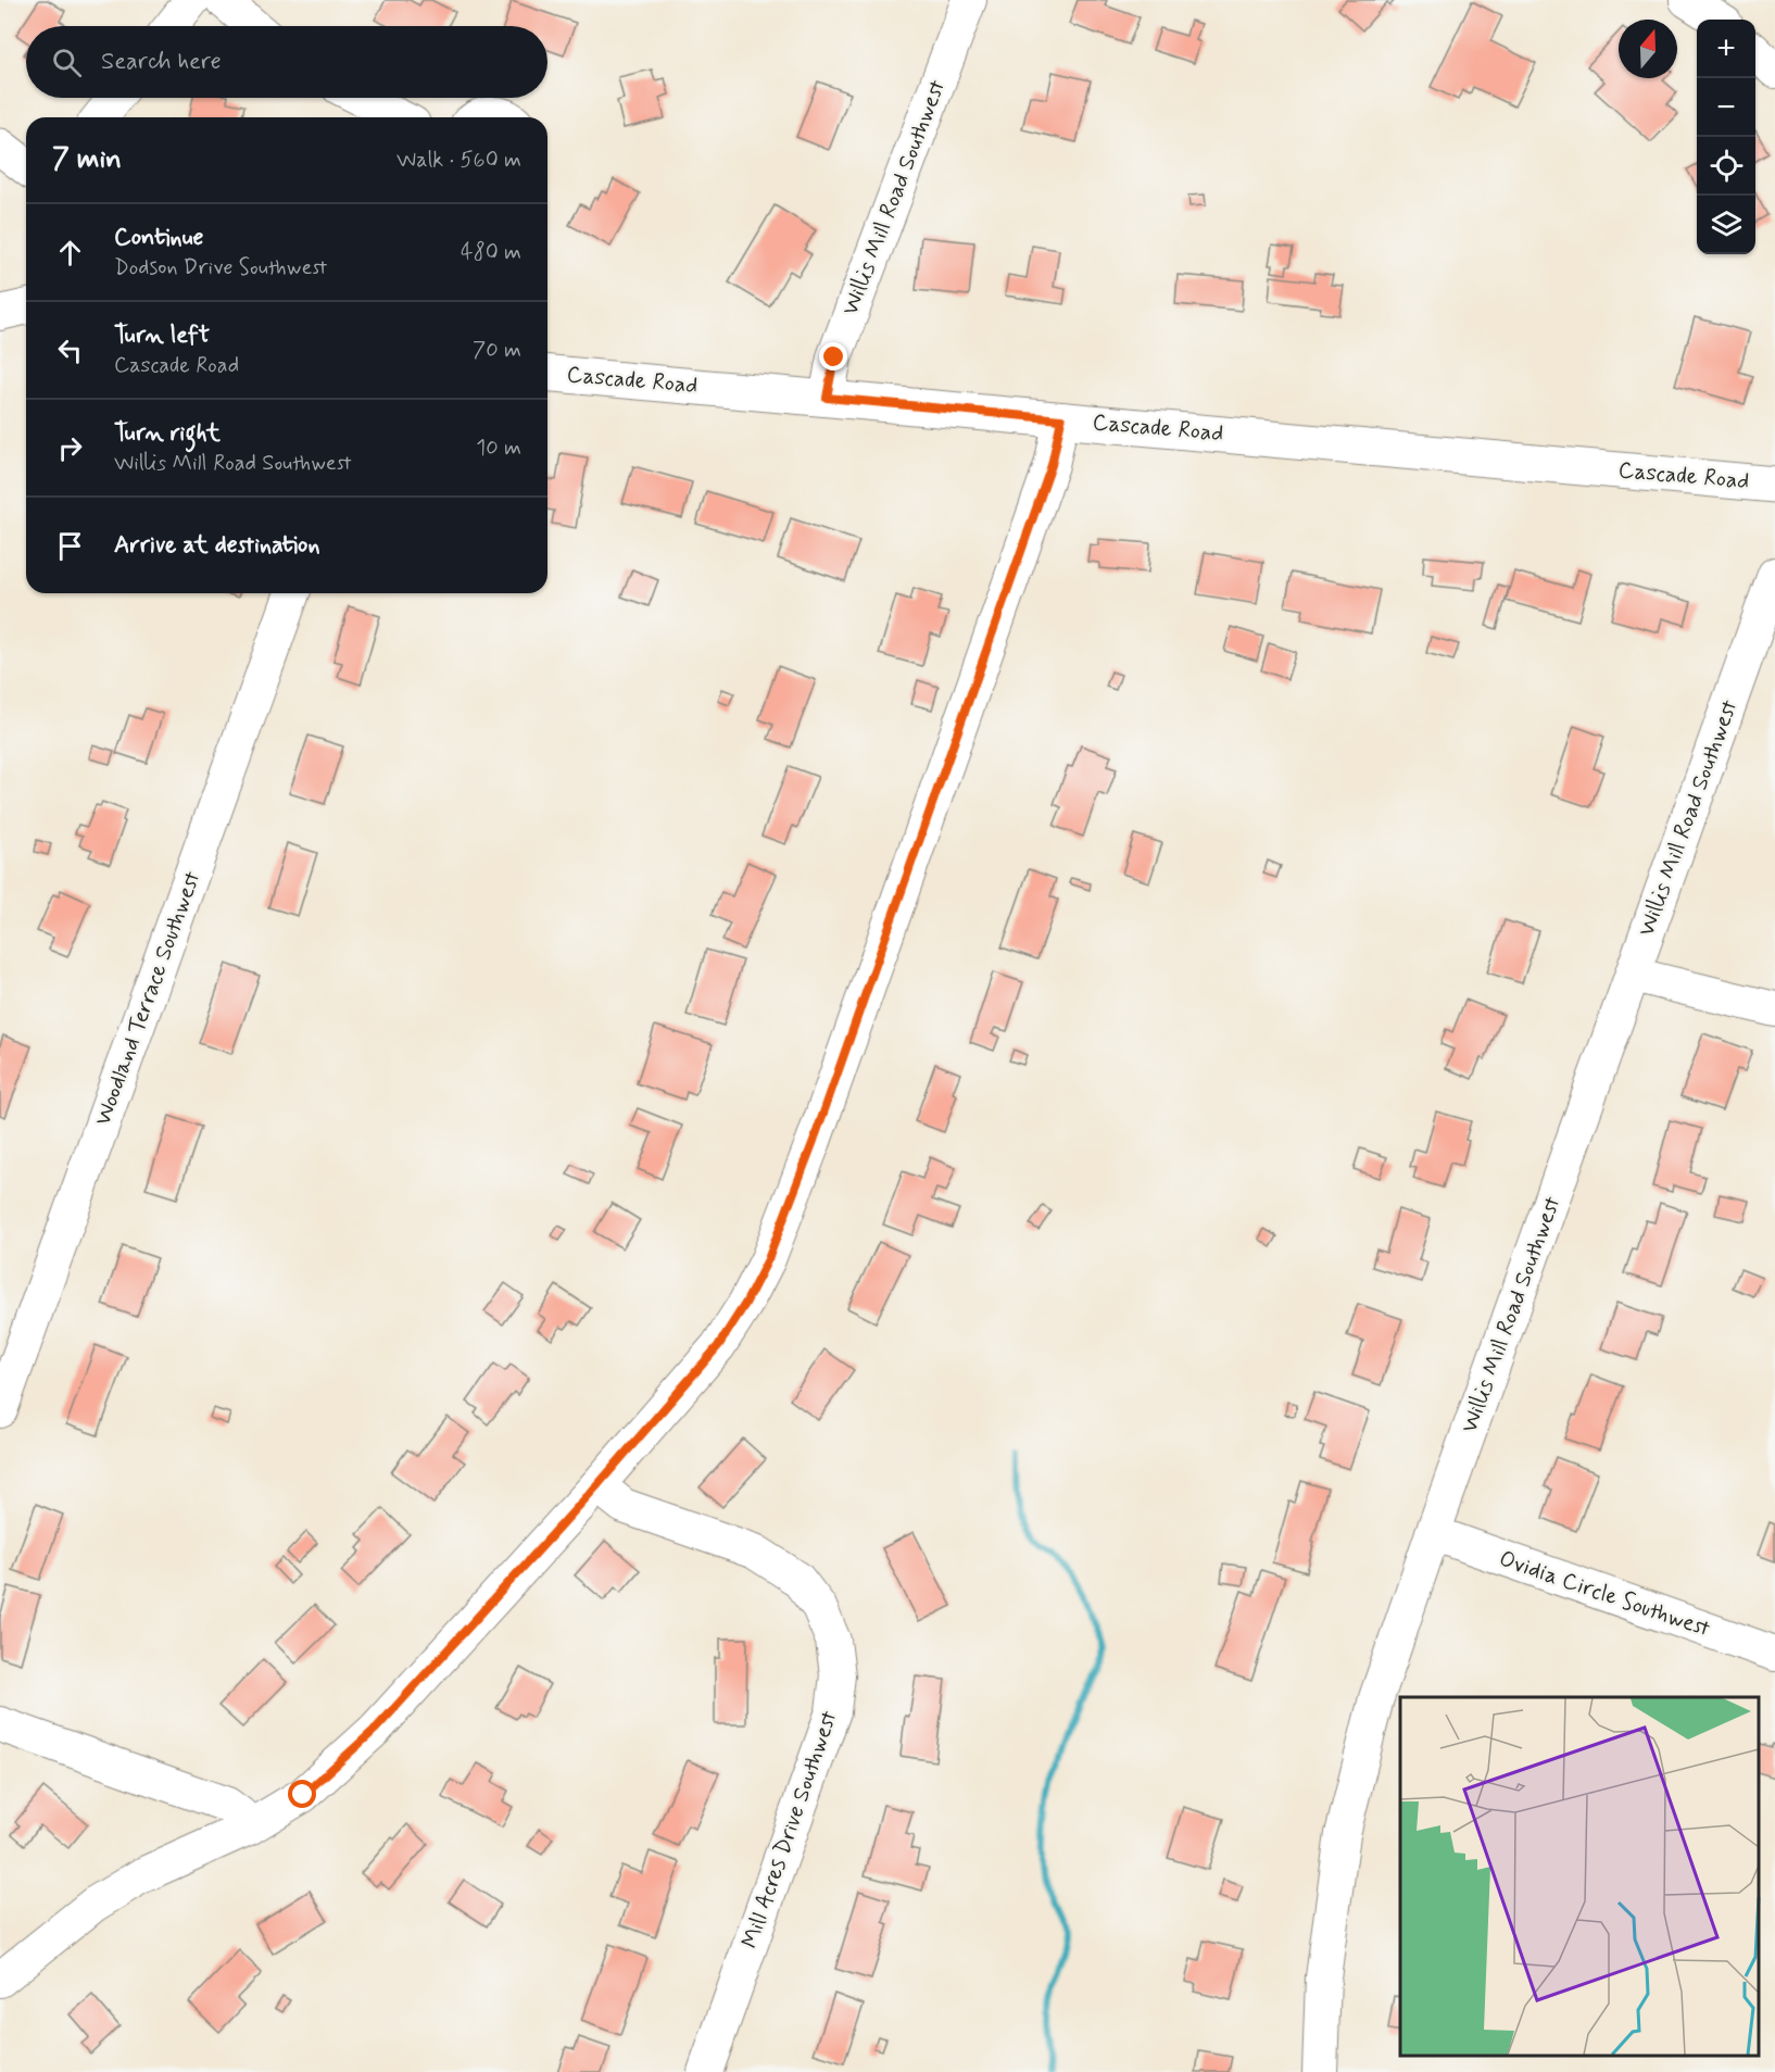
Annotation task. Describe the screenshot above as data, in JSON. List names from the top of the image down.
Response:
{
  "streets": {
    "main road": ["Cascade Road"],
    "street": [
      "Willis Mill Road Southwest",
      "Woodland Terrace Southwest",
      "Ovidia Circle Southwest",
      "Mill Acres Drive Southwest"
    ]
  },
  "crossings": [
    ["Willis Mill Road Southwest", "Cascade Road"],
    ["Willis Mill Road Southwest", "Ovidia Circle Southwest"]
  ],
  "north": "top",
  "page": {
    "map_buttons": ["+", "−"],
    "search": "Search here",
    "heading": ["7 min", "Walk · 560 m"],
    "list": [
      ["Continue", "Dodson Drive Southwest", "480 m"],
      ["Turn left", "Cascade Road", "70 m"],
      ["Turn right", "Willis Mill Road Southwest", "10 m"],
      "Arrive at destination"
    ]
  }
}
